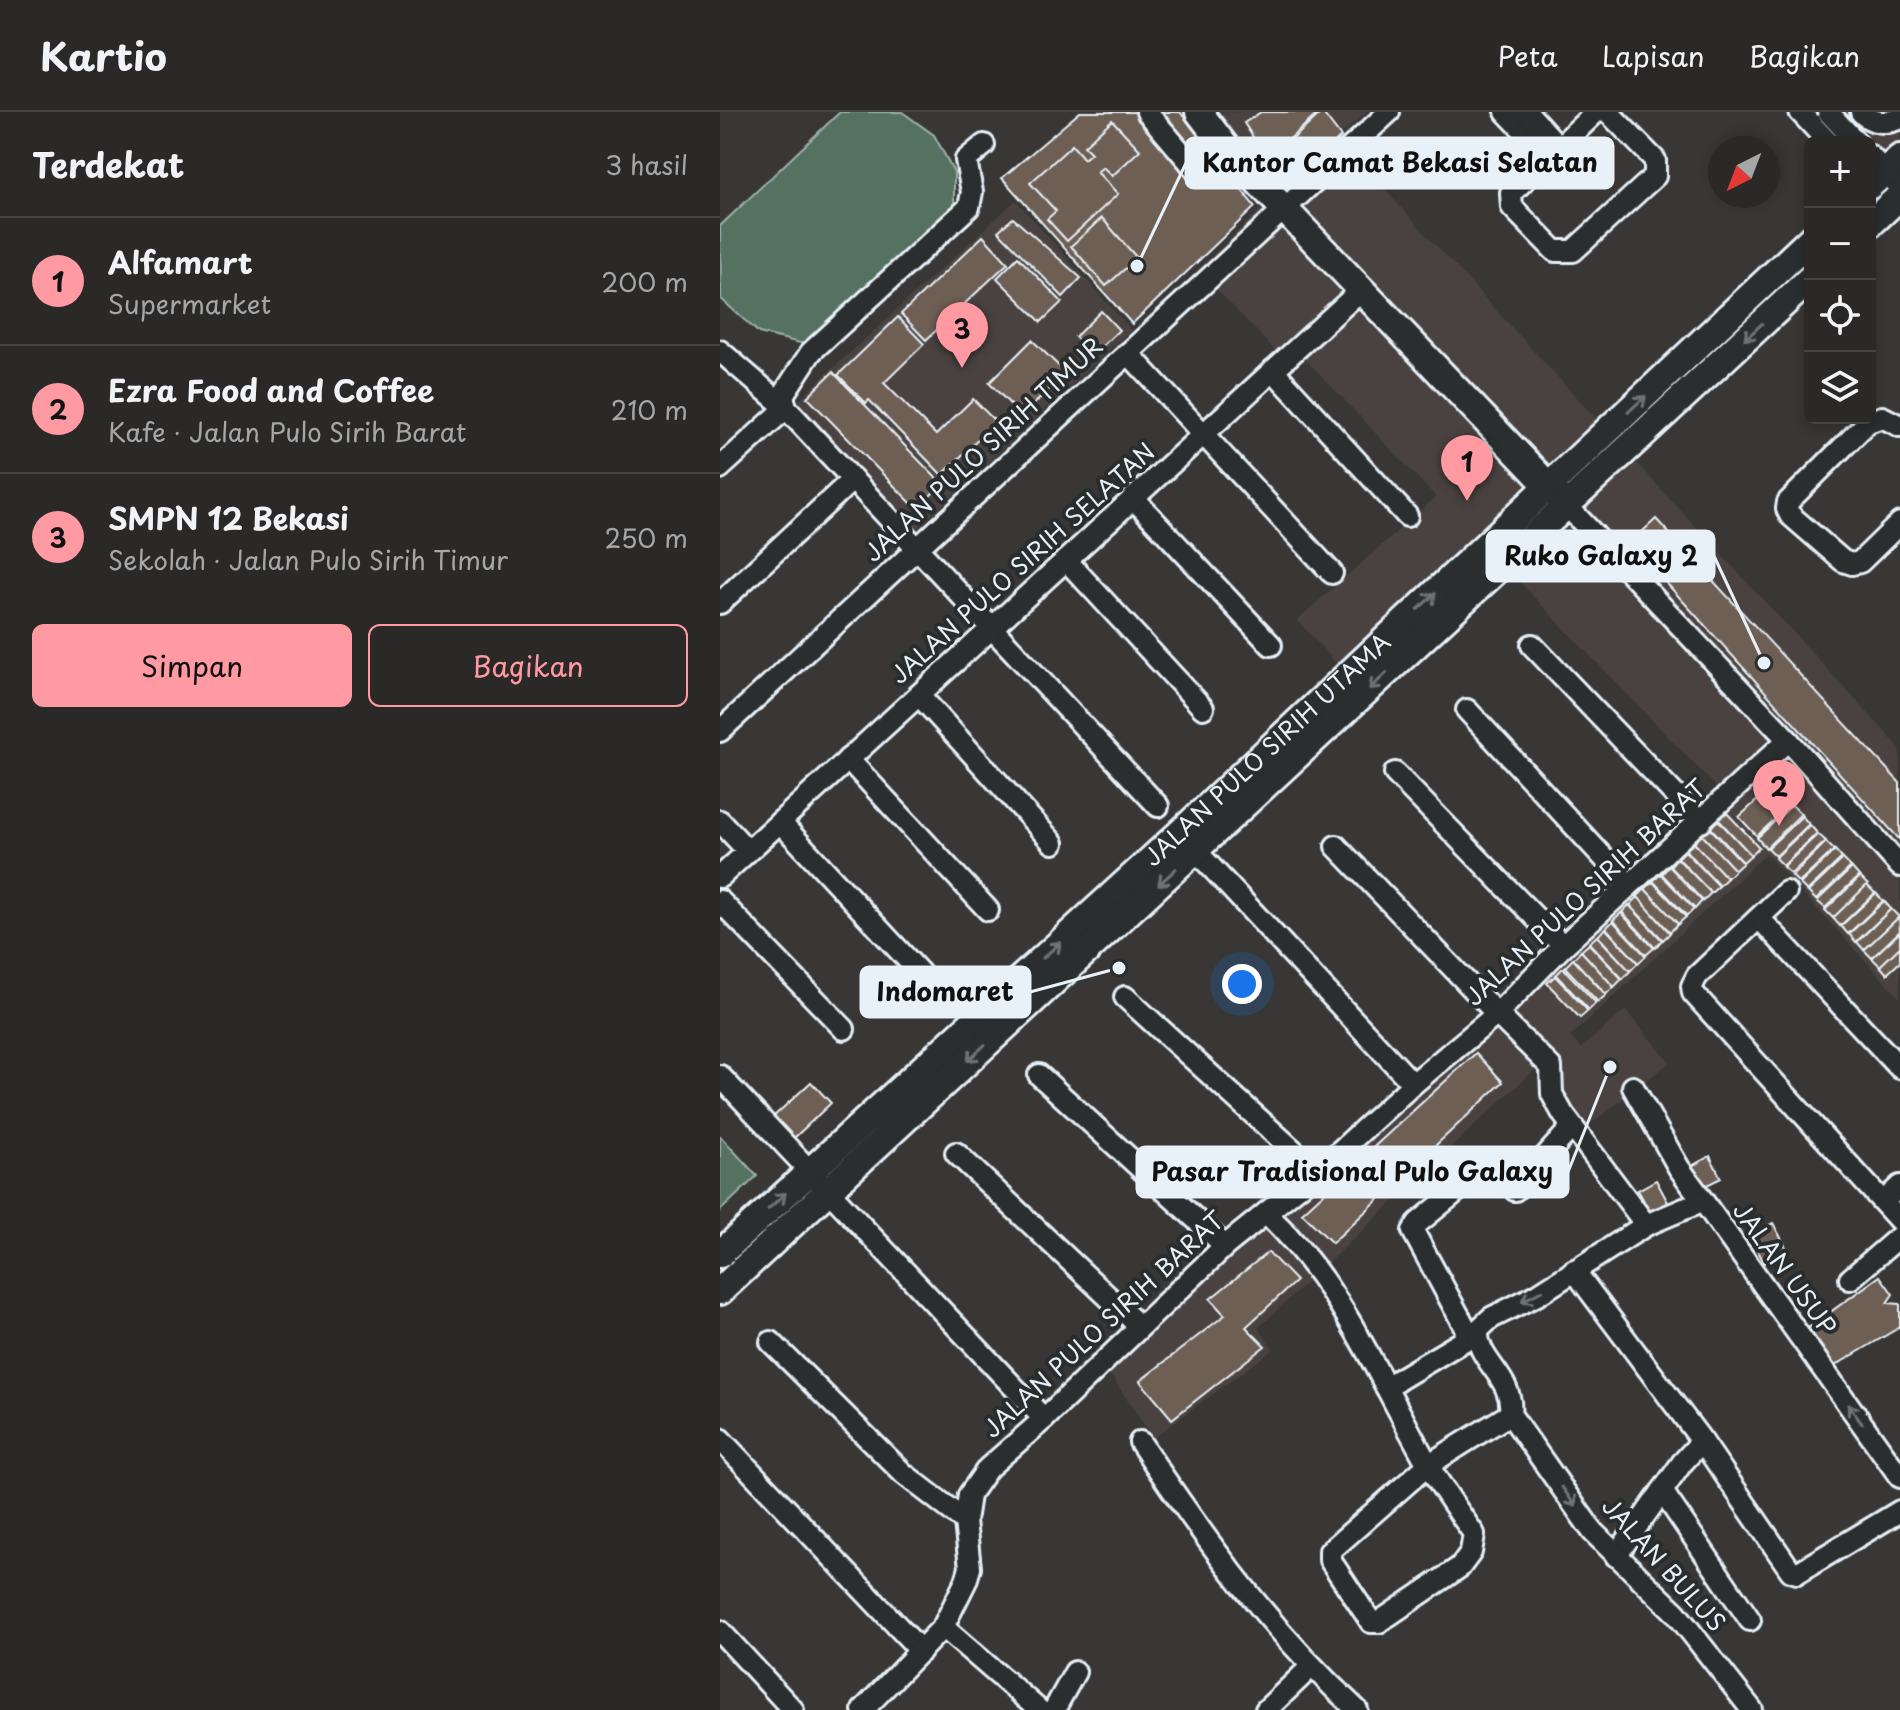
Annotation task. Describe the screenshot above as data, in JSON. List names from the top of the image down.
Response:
{
  "streets": {
    "main road": ["JALAN PULO SIRIH UTAMA"],
    "street": [
      "JALAN PULO SIRIH TIMUR",
      "JALAN PULO SIRIH SELATAN",
      "JALAN PULO SIRIH BARAT",
      "JALAN USUP",
      "JALAN BULUS"
    ]
  },
  "crossings": [
    ["JALAN USUP", "JALAN BULUS"]
  ],
  "places": [
    "Kantor Camat Bekasi Selatan",
    "Ruko Galaxy 2",
    "Indomaret",
    "Pasar Tradisional Pulo Galaxy"
  ],
  "north": "bottom left",
  "page": {
    "header": "Kartio",
    "nav": ["Peta", "Lapisan", "Bagikan"],
    "heading": ["Terdekat", "3 hasil"],
    "map_buttons": ["+", "−"],
    "list": [
      {
        "mark": "1",
        "name": "Alfamart",
        "note": "Supermarket",
        "value": "200 m"
      },
      {
        "mark": "2",
        "name": "Ezra Food and Coffee",
        "note": "Kafe · Jalan Pulo Sirih Barat",
        "value": "210 m"
      },
      {
        "mark": "3",
        "name": "SMPN 12 Bekasi",
        "note": "Sekolah · Jalan Pulo Sirih Timur",
        "value": "250 m"
      }
    ],
    "pins": ["3", "1", "2"],
    "buttons": ["Simpan", "Bagikan"]
  }
}
